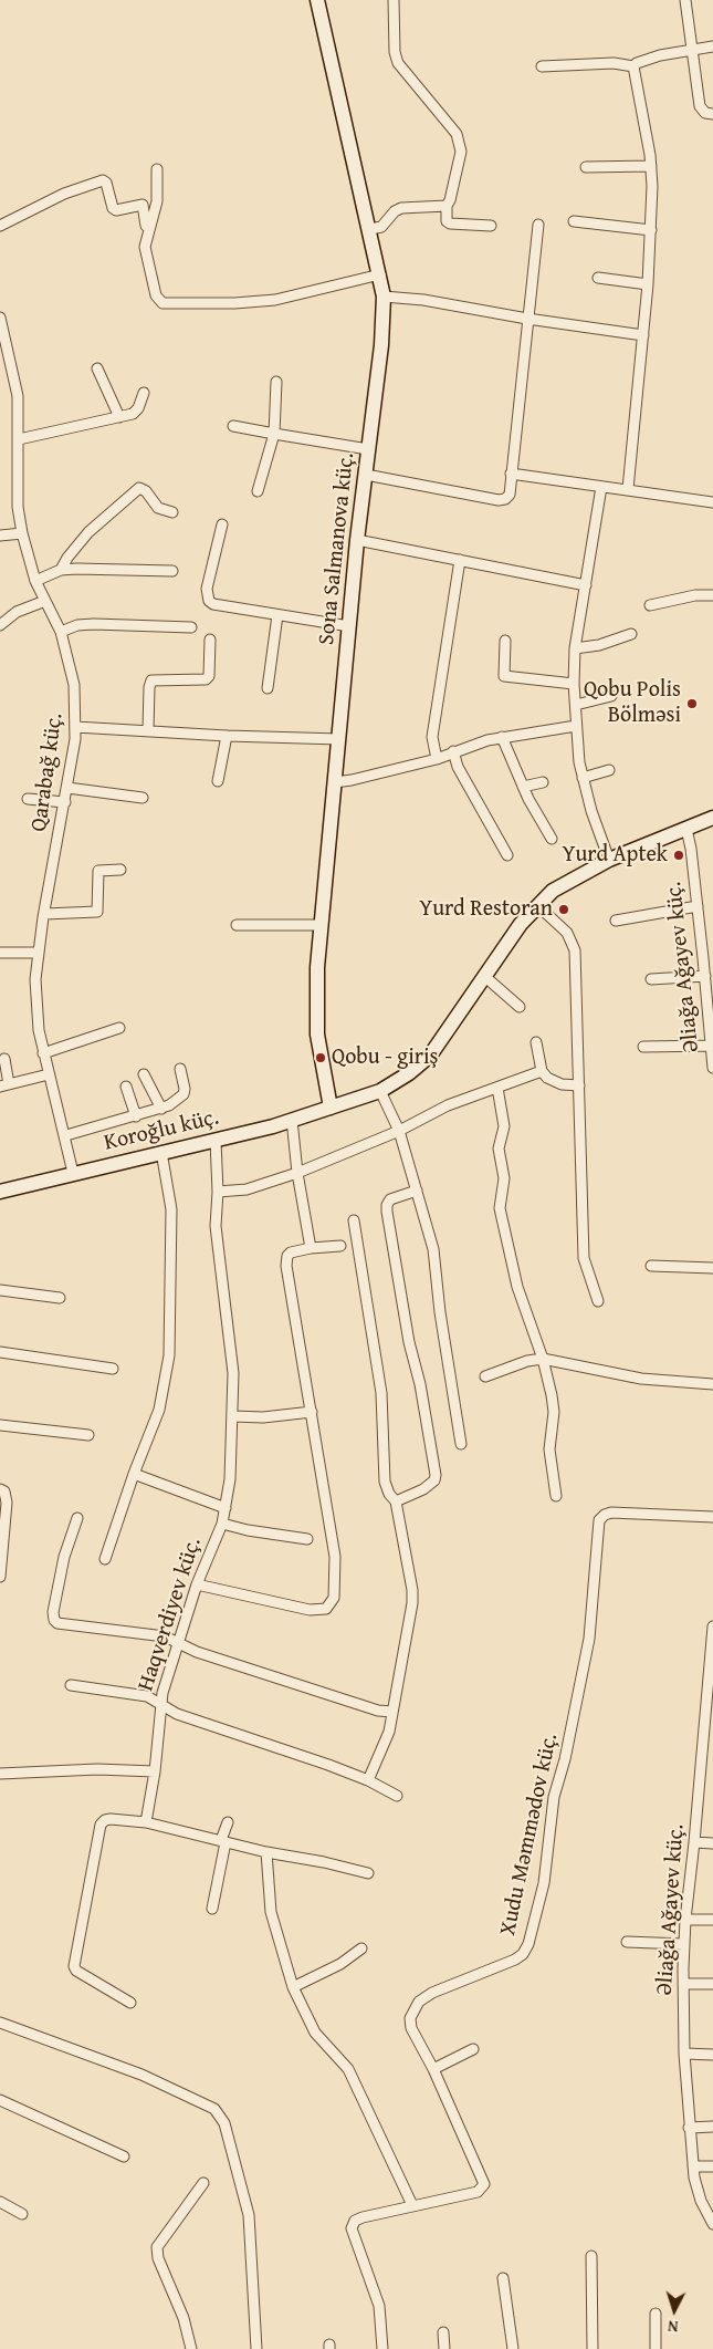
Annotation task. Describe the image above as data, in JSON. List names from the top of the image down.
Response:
{
  "streets": {
    "street": [
      "Sona Salmanova küç.",
      "Qarabağ küç.",
      "Əliağa Ağayev küç.",
      "Koroğlu küç.",
      "Haqverdiyev küç.",
      "Xudu Məmmədov küç."
    ]
  },
  "crossings": [
    ["Sona Salmanova küç.", "Koroğlu küç."],
    ["Qarabağ küç.", "Koroğlu küç."],
    ["Əliağa Ağayev küç.", "Koroğlu küç."],
    ["Koroğlu küç.", "Haqverdiyev küç."]
  ],
  "places": [
    "Qobu Polis Bölməsi",
    "Yurd Aptek",
    "Yurd Restoran",
    "Qobu - giriş"
  ],
  "north": "bottom"
}
